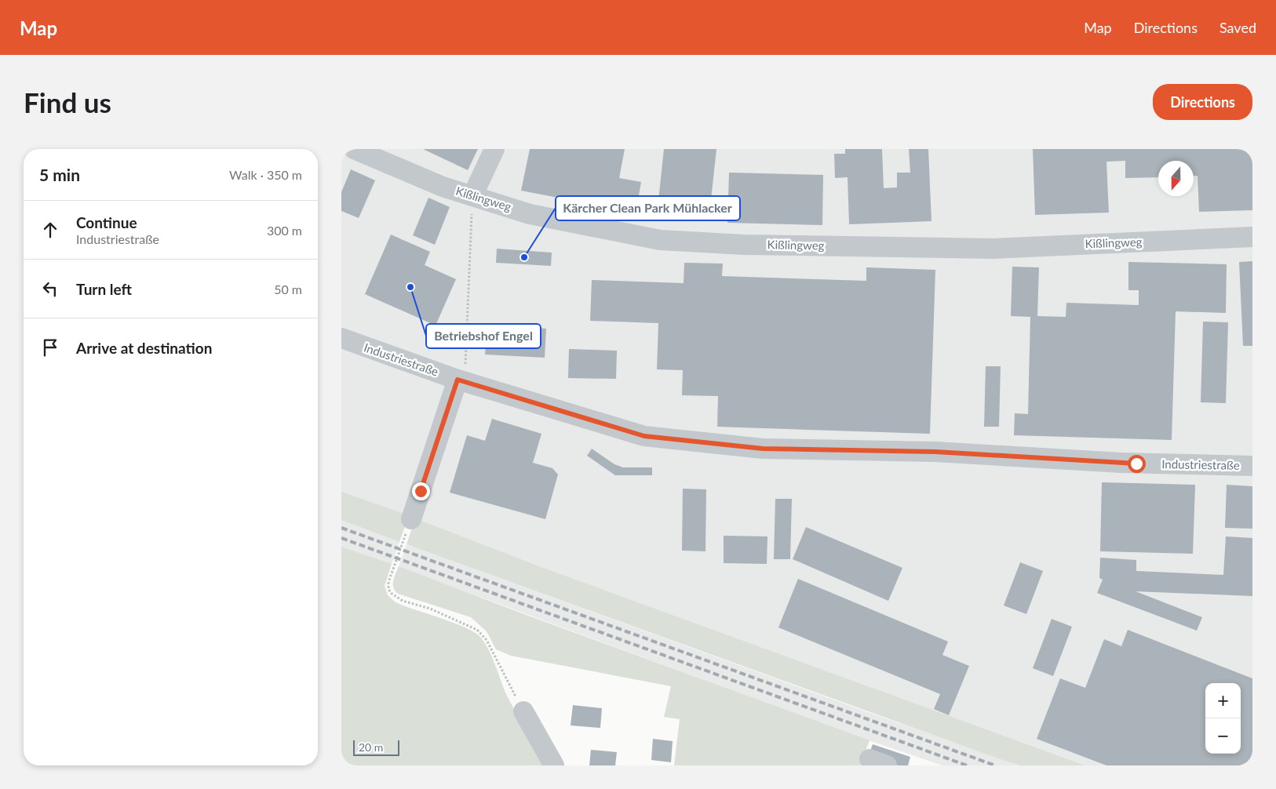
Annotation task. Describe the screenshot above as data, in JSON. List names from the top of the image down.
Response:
{
  "streets": {
    "street": ["Kißlingweg", "Industriestraße"]
  },
  "places": ["Kärcher Clean Park Mühlacker", "Betriebshof Engel"],
  "scale_bar": "20 m",
  "north": "bottom",
  "page": {
    "header": "Map",
    "nav": ["Map", "Directions", "Saved"],
    "buttons": "Directions",
    "title": "Find us",
    "heading": ["5 min", "Walk · 350 m"],
    "list": [
      ["Continue", "Industriestraße", "300 m"],
      ["Turn left", "50 m"],
      "Arrive at destination"
    ],
    "map_buttons": ["+", "−"],
    "scale": "20 m"
  }
}
